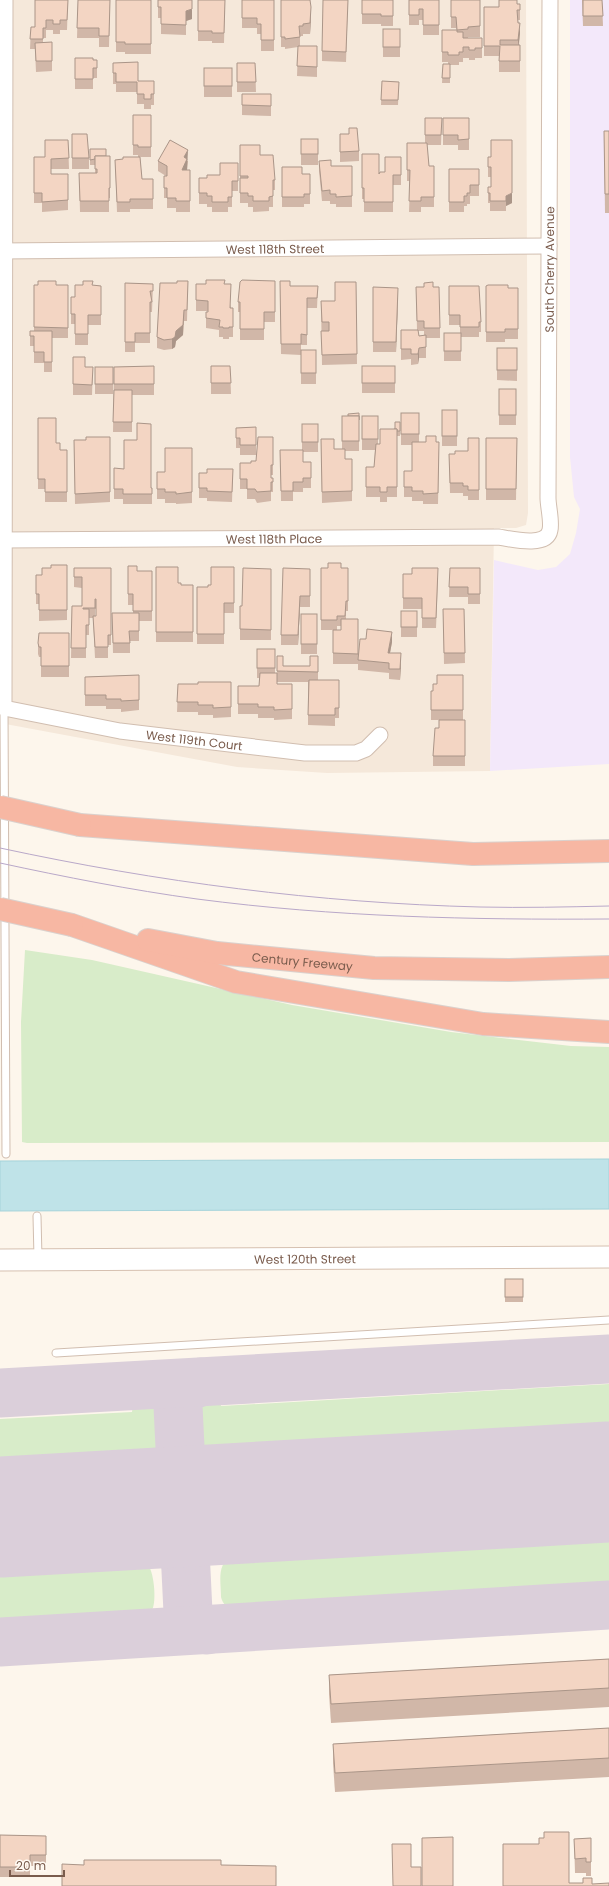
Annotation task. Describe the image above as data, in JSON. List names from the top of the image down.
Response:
{
  "streets": {
    "highway": ["Century Freeway"],
    "main road": ["West 120th Street"],
    "street": [
      "West 118th Street",
      "South Cherry Avenue",
      "West 118th Place",
      "West 119th Court"
    ]
  },
  "crossings": [
    ["West 118th Street", "South Cherry Avenue"],
    ["South Cherry Avenue", "West 118th Place"]
  ],
  "scale_bar": "20 m"
}
